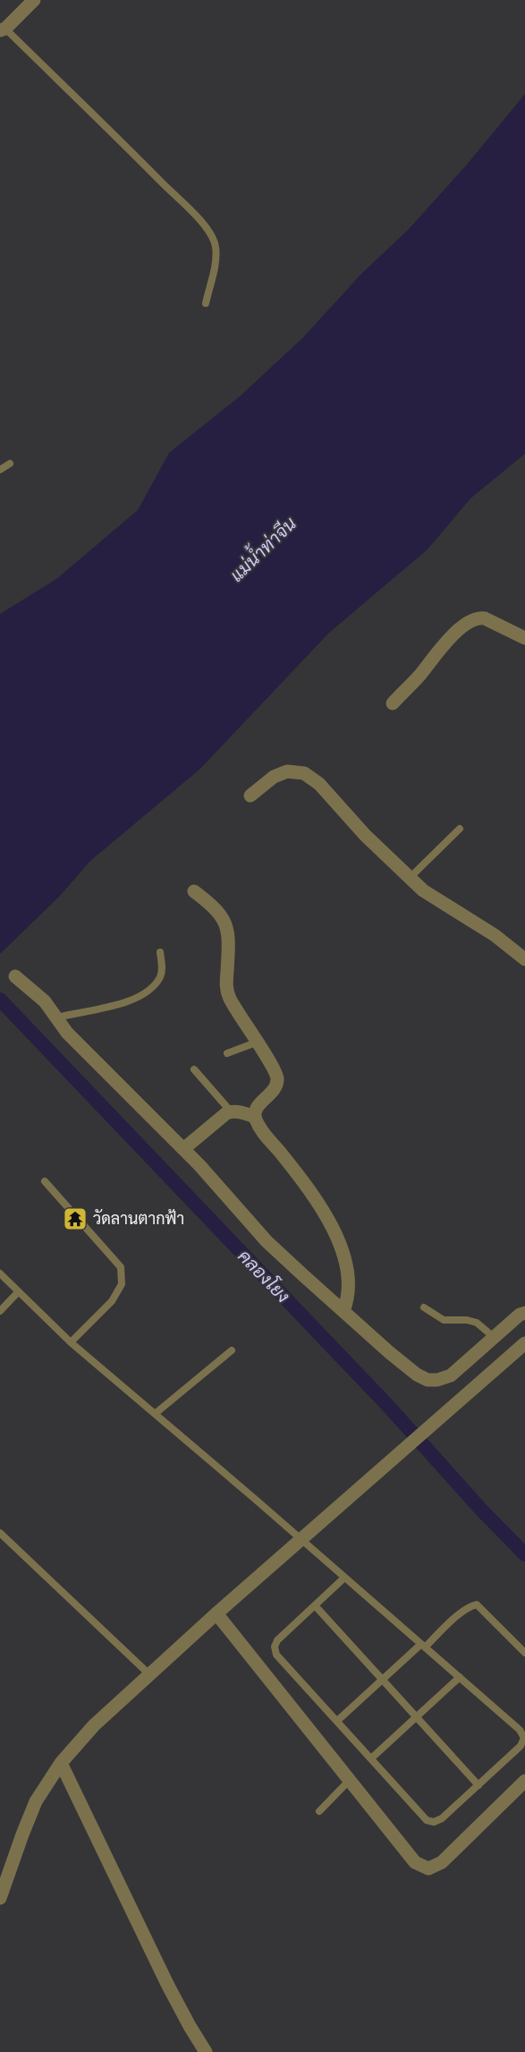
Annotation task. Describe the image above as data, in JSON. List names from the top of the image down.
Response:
{
  "water": ["แม่น้ำท่าจีน", "คลองโยง"],
  "places": {
    "temple": ["วัดลานตากฟ้า"]
  }
}
